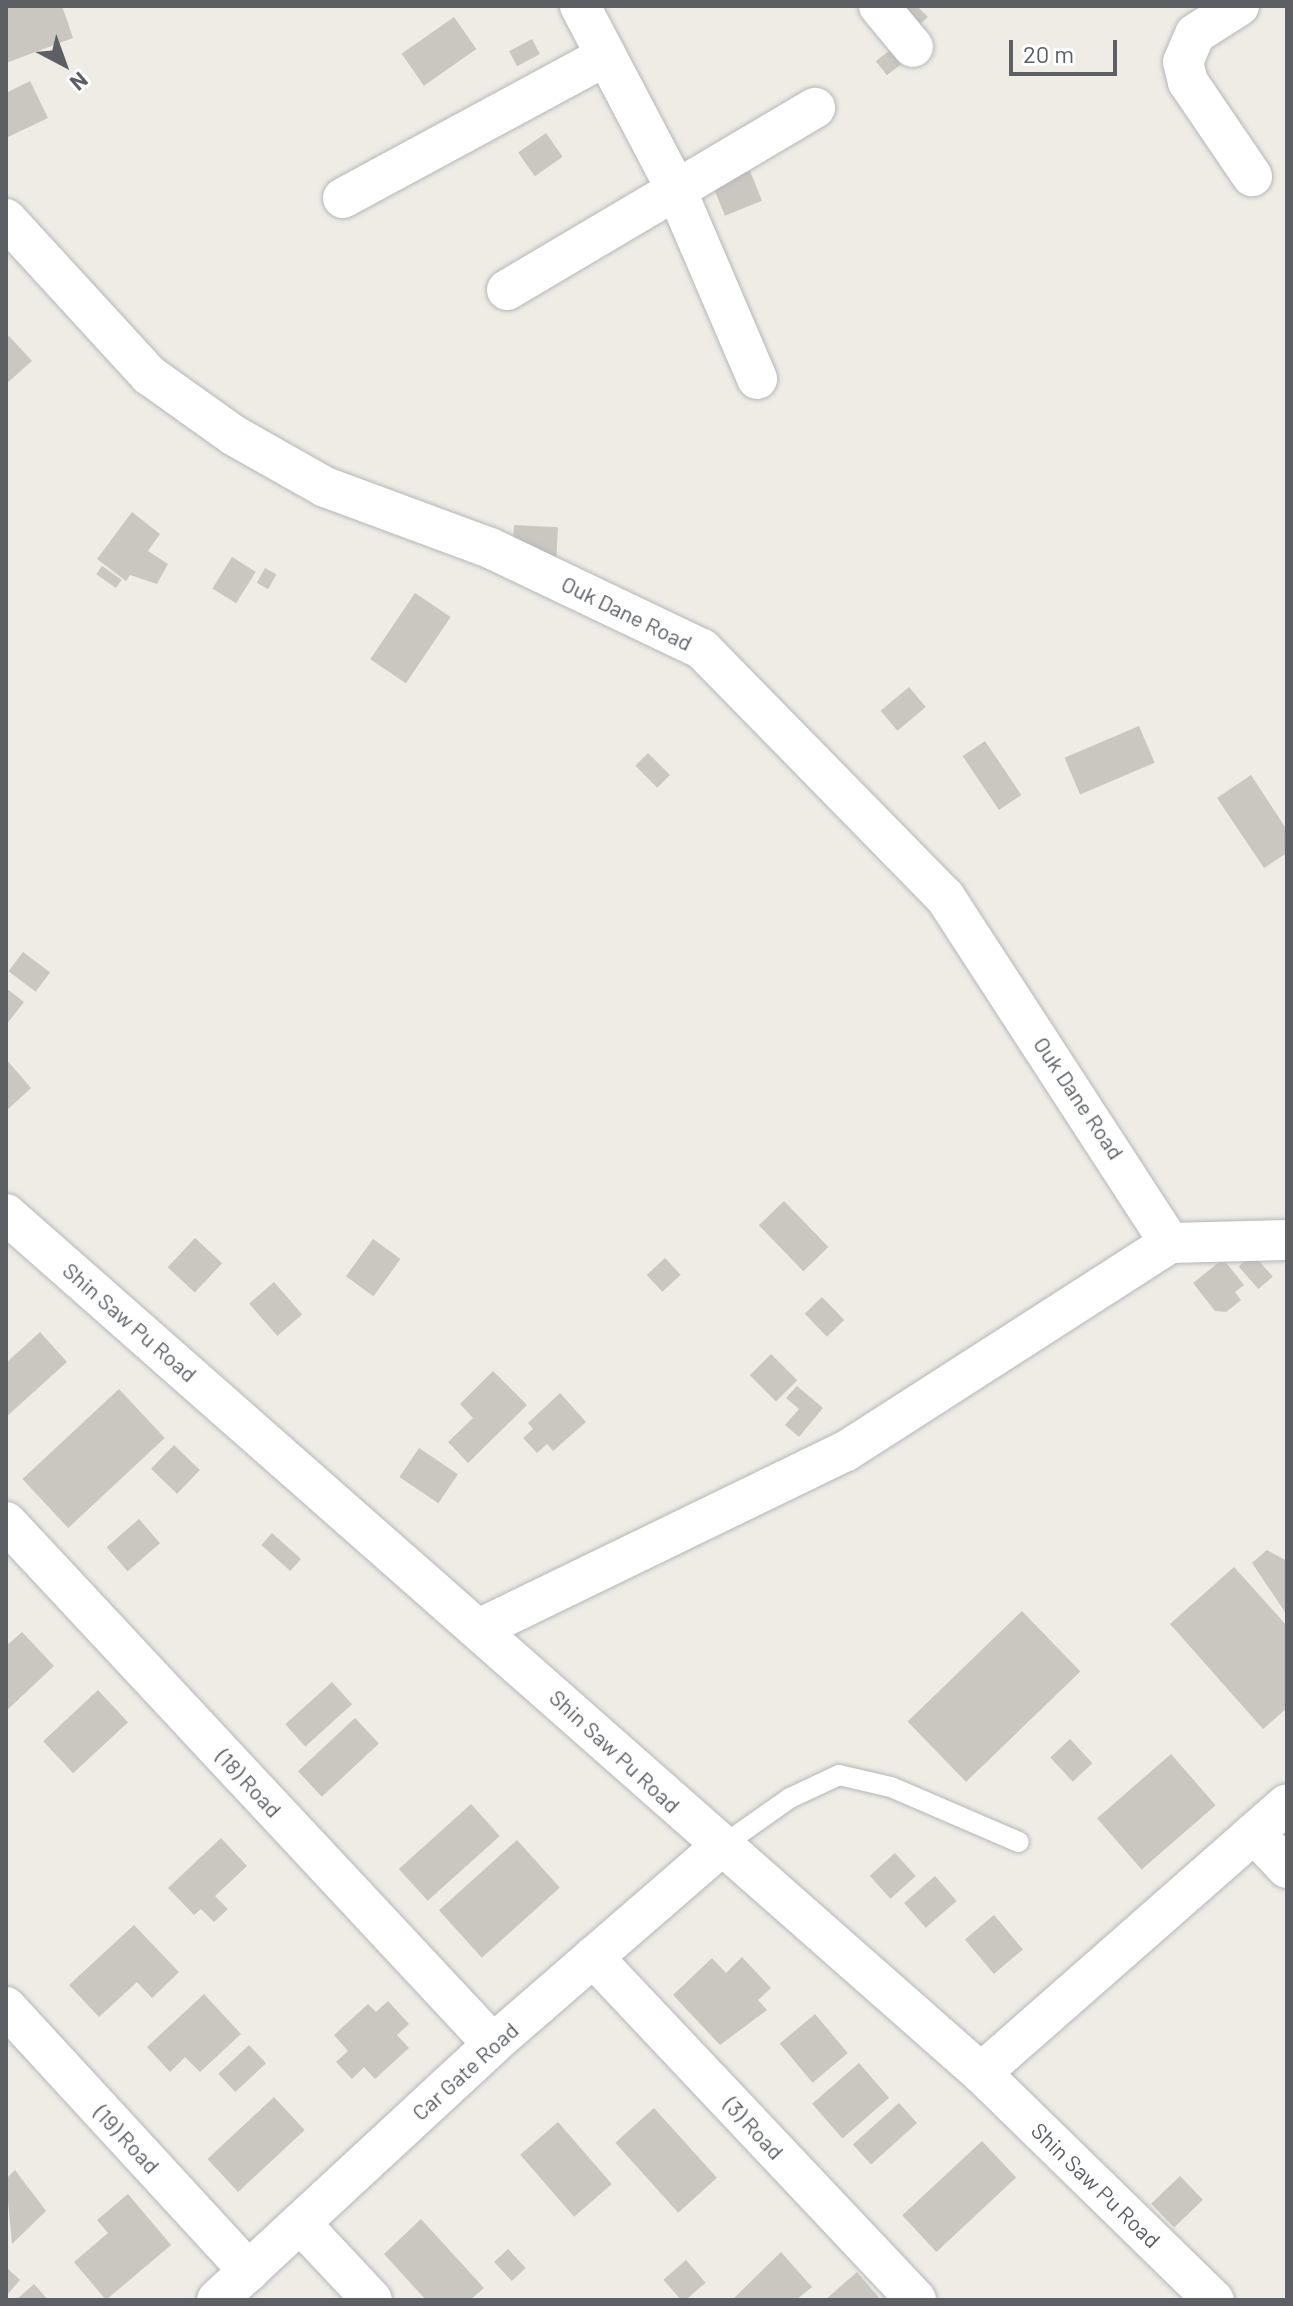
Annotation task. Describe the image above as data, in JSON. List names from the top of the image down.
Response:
{
  "streets": {
    "street": [
      "Ouk Dane Road",
      "Shin Saw Pu Road",
      "(18) Road",
      "Car Gate Road",
      "(3) Road",
      "(19) Road"
    ]
  },
  "crossings": [
    ["Shin Saw Pu Road", "Car Gate Road"],
    ["(18) Road", "Car Gate Road"],
    ["Car Gate Road", "(3) Road"],
    ["Car Gate Road", "(19) Road"]
  ],
  "scale_bar": "20 m",
  "north": "bottom right"
}
